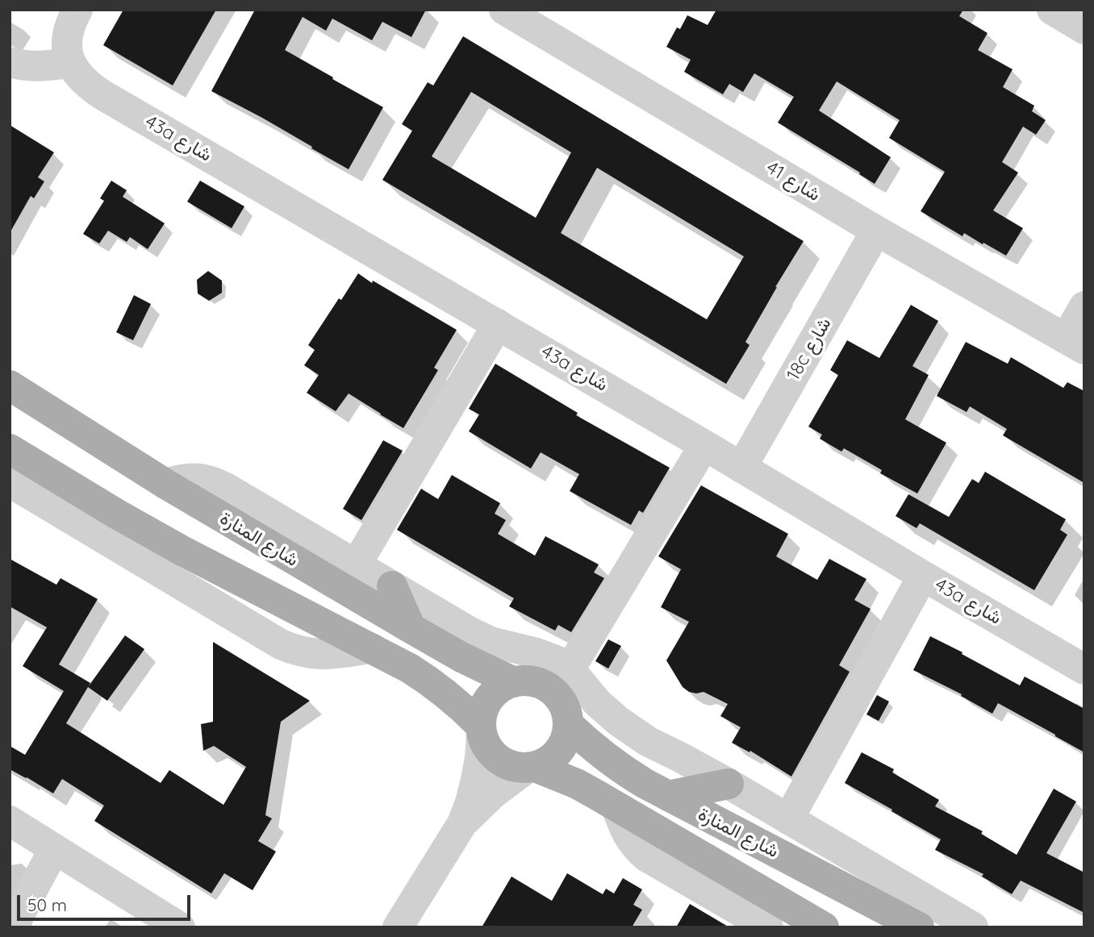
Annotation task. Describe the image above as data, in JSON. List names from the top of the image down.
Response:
{
  "streets": {
    "main road": ["شارع المنارة"],
    "street": ["43a شارع", "شارع 41", "18c شارع"]
  },
  "crossings": [
    ["43a شارع", "18c شارع"],
    ["شارع 41", "18c شارع"]
  ],
  "scale_bar": "50 m"
}
